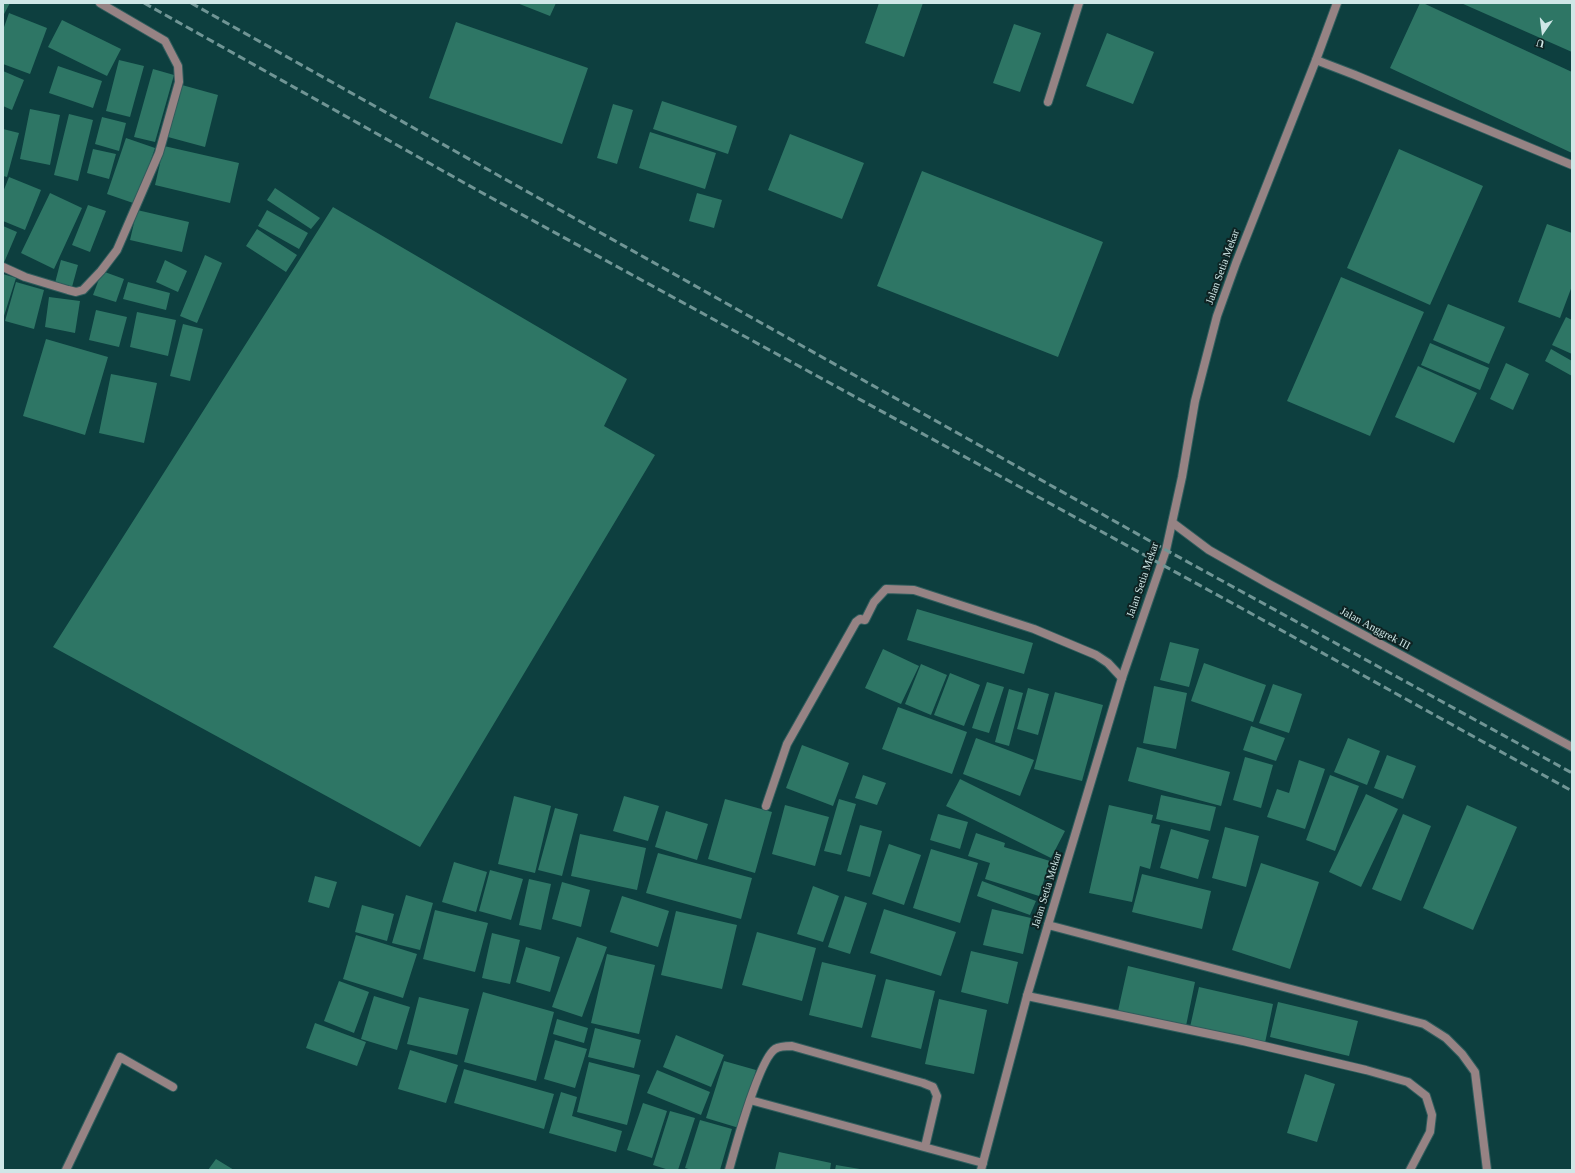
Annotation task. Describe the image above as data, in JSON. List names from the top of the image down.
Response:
{
  "streets": {
    "street": ["Jalan Setia Mekar", "Jalan Anggrek III"]
  },
  "crossings": [
    ["Jalan Setia Mekar", "Jalan Anggrek III"]
  ],
  "north": "bottom"
}
